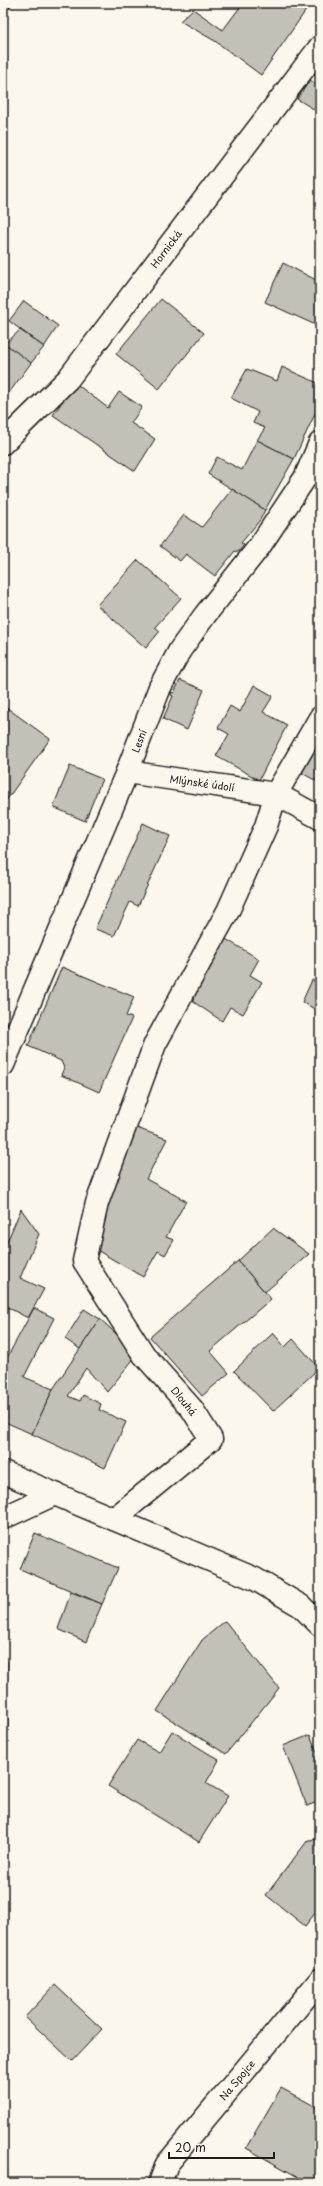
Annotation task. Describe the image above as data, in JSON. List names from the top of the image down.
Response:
{
  "streets": {
    "street": [
      "Hornická",
      "Lesní",
      "Mlýnské údolí",
      "Dlouhá",
      "Na Spojce"
    ]
  },
  "crossings": [
    ["Lesní", "Mlýnské údolí"],
    ["Mlýnské údolí", "Dlouhá"]
  ],
  "scale_bar": "20 m"
}
